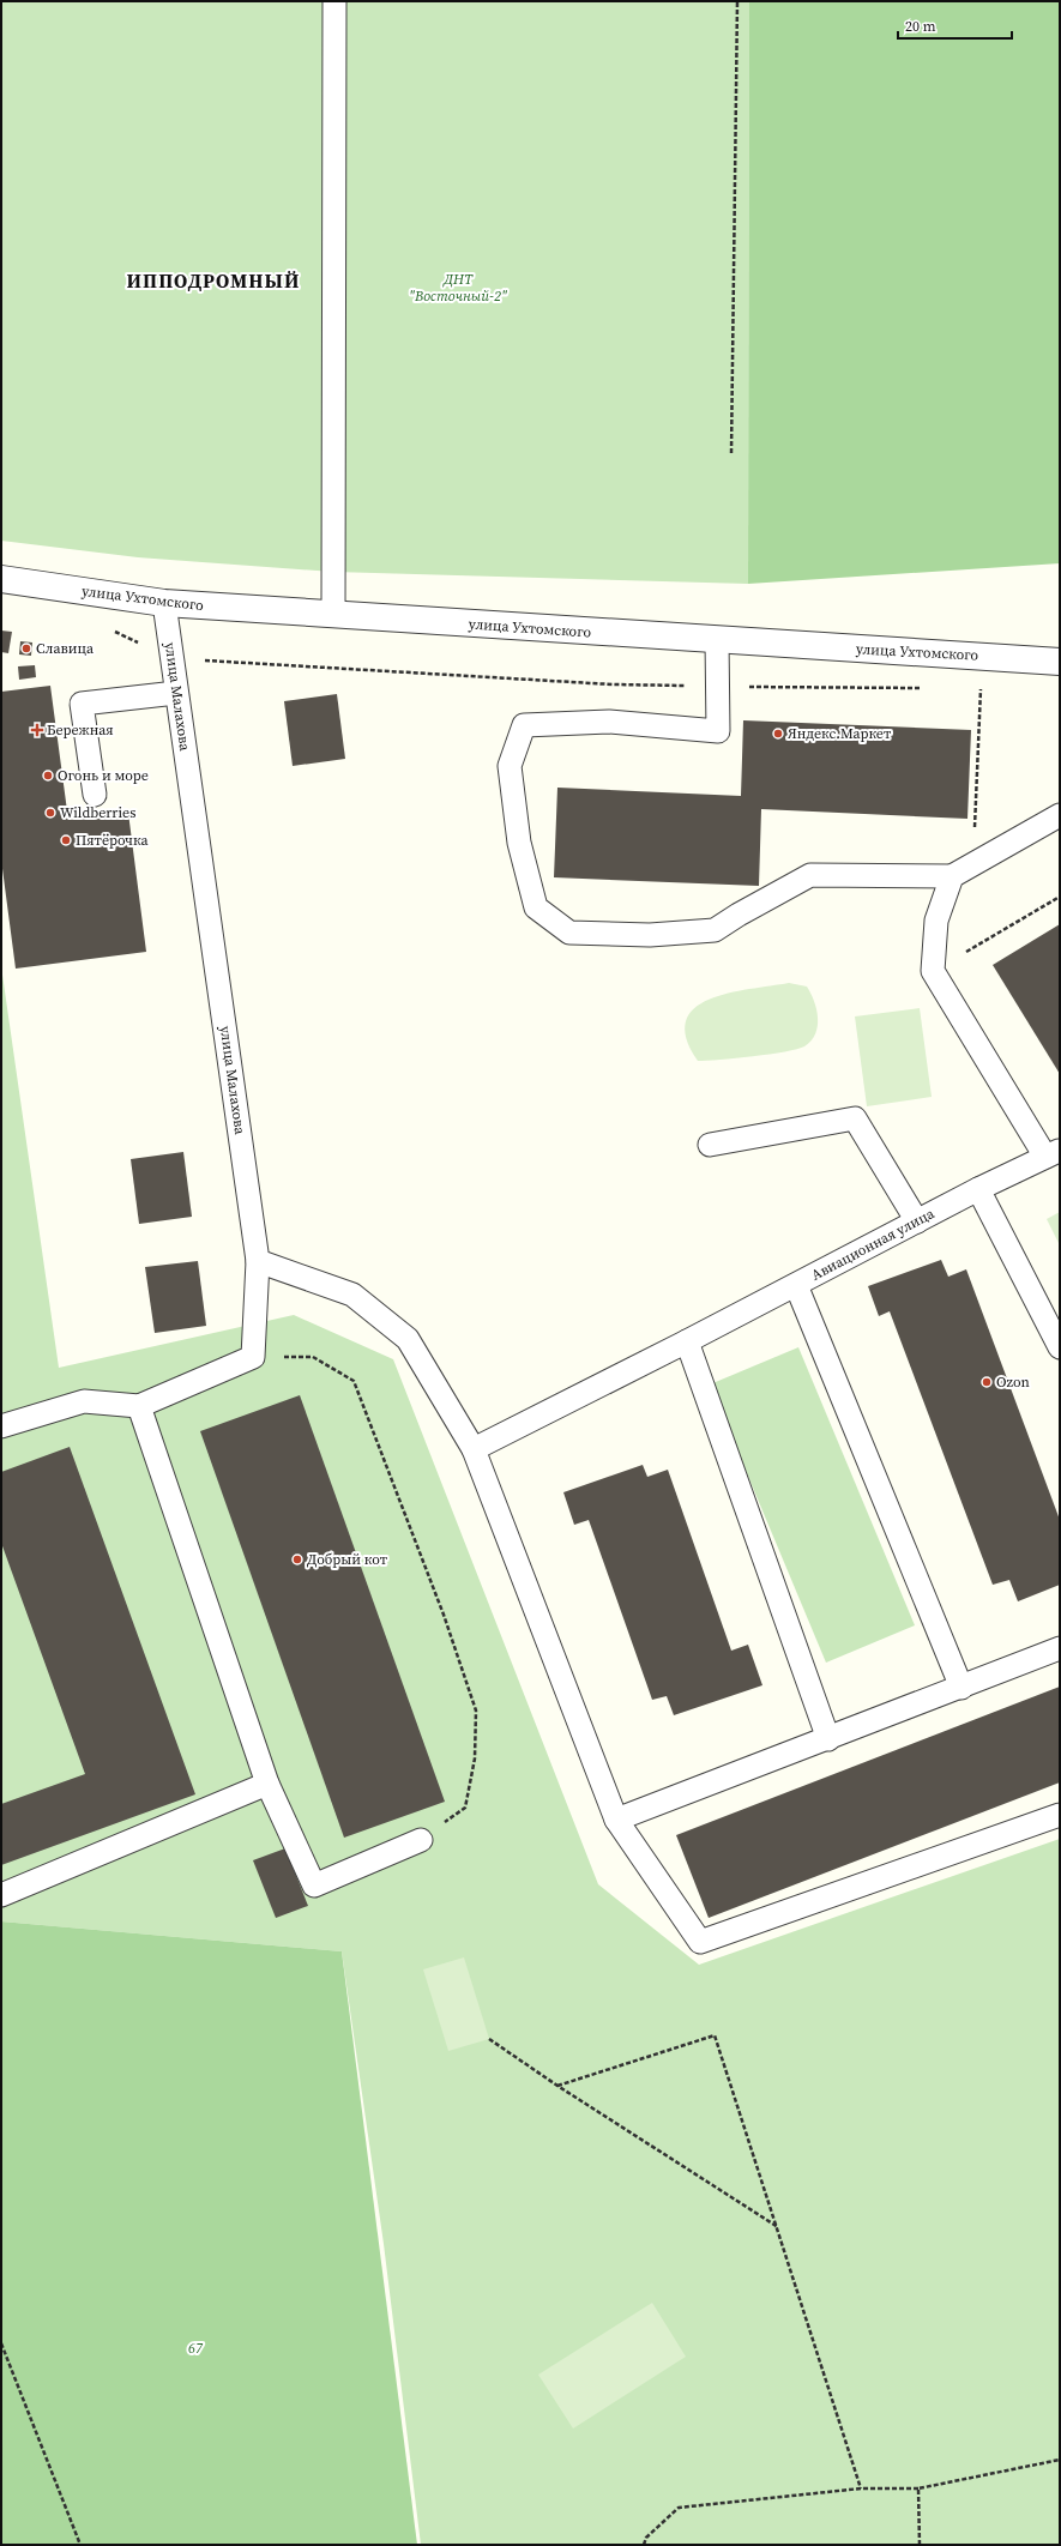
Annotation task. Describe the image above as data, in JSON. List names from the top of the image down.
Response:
{
  "streets": {
    "street": ["улица Ухтомского"],
    "lane": ["улица Малахова", "Авиационная улица"]
  },
  "crossings": [
    ["улица Ухтомского", "улица Малахова"]
  ],
  "districts": ["ИППОДРОМНЫЙ"],
  "parks": ["ДНТ \"Восточный-2\"", "67"],
  "places": {
    "other": [
      "Славица",
      "Яндекс.Маркет",
      "Огонь и море",
      "Wildberries",
      "Пятёрочка",
      "Ozon",
      "Добрый кот"
    ],
    "health": ["Бережная"]
  },
  "scale_bar": "20 m"
}
